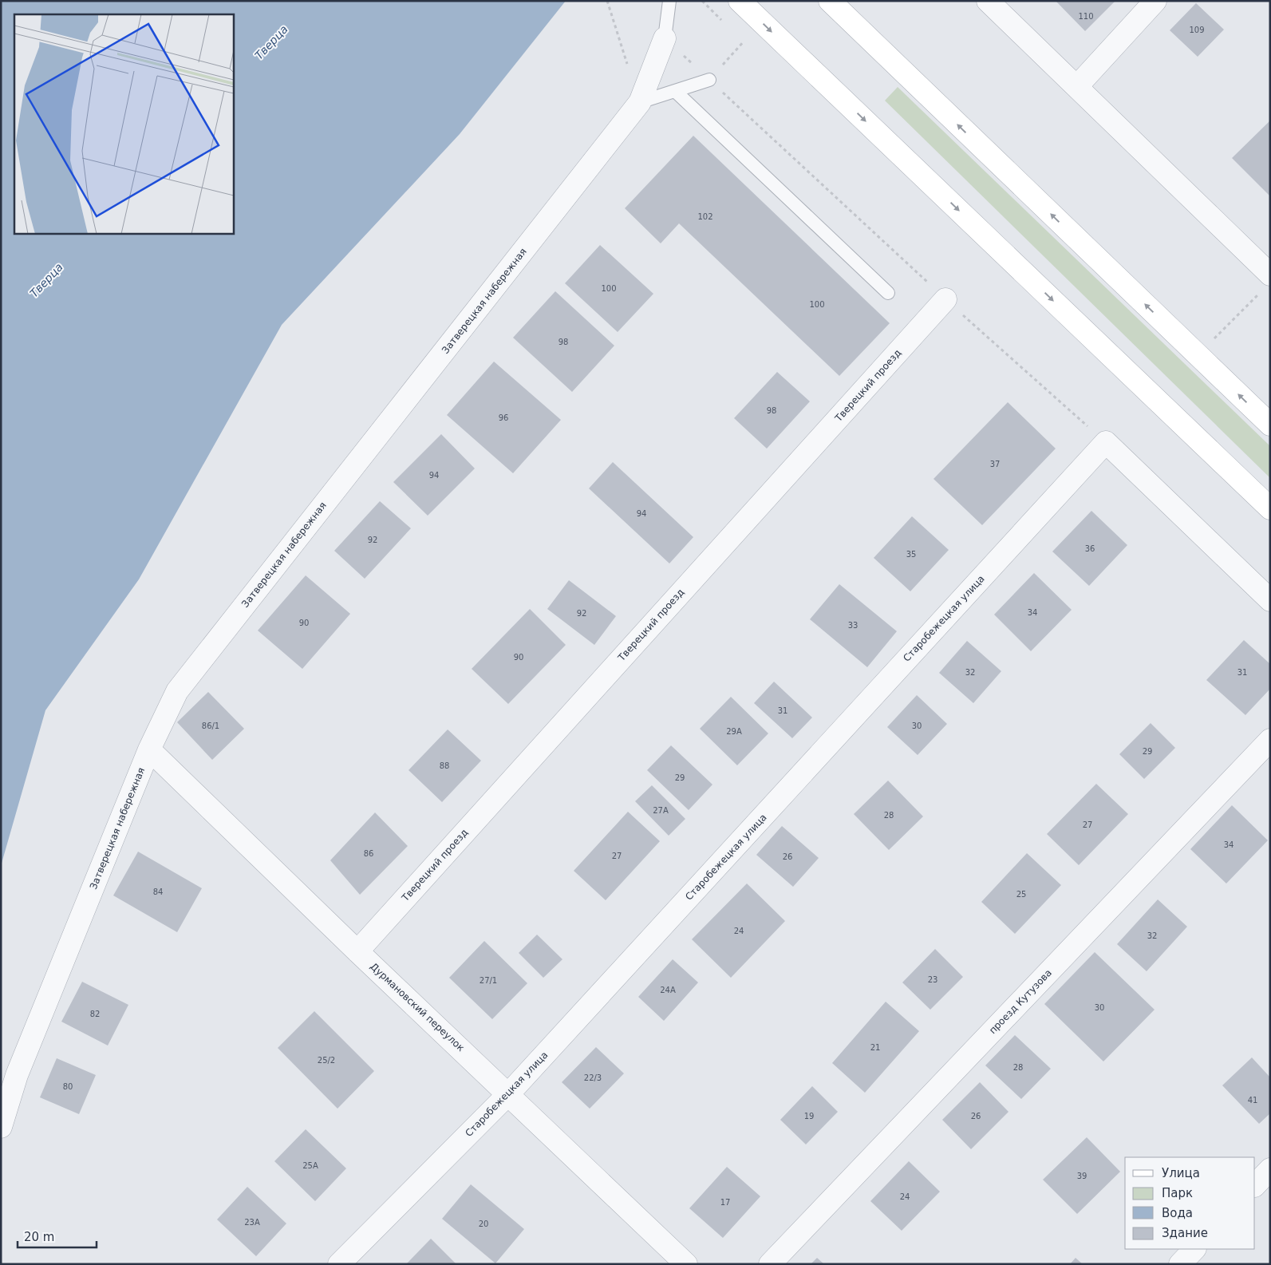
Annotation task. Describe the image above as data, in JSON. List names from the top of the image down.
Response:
{
  "streets": {
    "street": [
      "Затверецкая набережная",
      "Тверецкий проезд",
      "Старобежецкая улица",
      "проезд Кутузова",
      "Дурмановский переулок"
    ]
  },
  "crossings": [
    ["Затверецкая набережная", "Дурмановский переулок"],
    ["Тверецкий проезд", "Дурмановский переулок"],
    ["Старобежецкая улица", "Дурмановский переулок"]
  ],
  "water": ["Тверца"],
  "house_numbers": [
    "110",
    "109",
    "102",
    "100",
    "100",
    "98",
    "98",
    "96",
    "37",
    "94",
    "94",
    "92",
    "36",
    "35",
    "34",
    "92",
    "90",
    "33",
    "90",
    "32",
    "31",
    "31",
    "86/1",
    "30",
    "29А",
    "29",
    "88",
    "29",
    "27А",
    "28",
    "27",
    "34",
    "86",
    "27",
    "26",
    "84",
    "25",
    "24",
    "32",
    "23",
    "27/1",
    "24А",
    "30",
    "82",
    "21",
    "25/2",
    "28",
    "22/3",
    "80",
    "41",
    "19",
    "26",
    "25А",
    "39",
    "24",
    "17",
    "23А",
    "20"
  ],
  "legend": [
    "Улица",
    "Парк",
    "Вода",
    "Здание"
  ],
  "scale_bar": "20 m"
}
